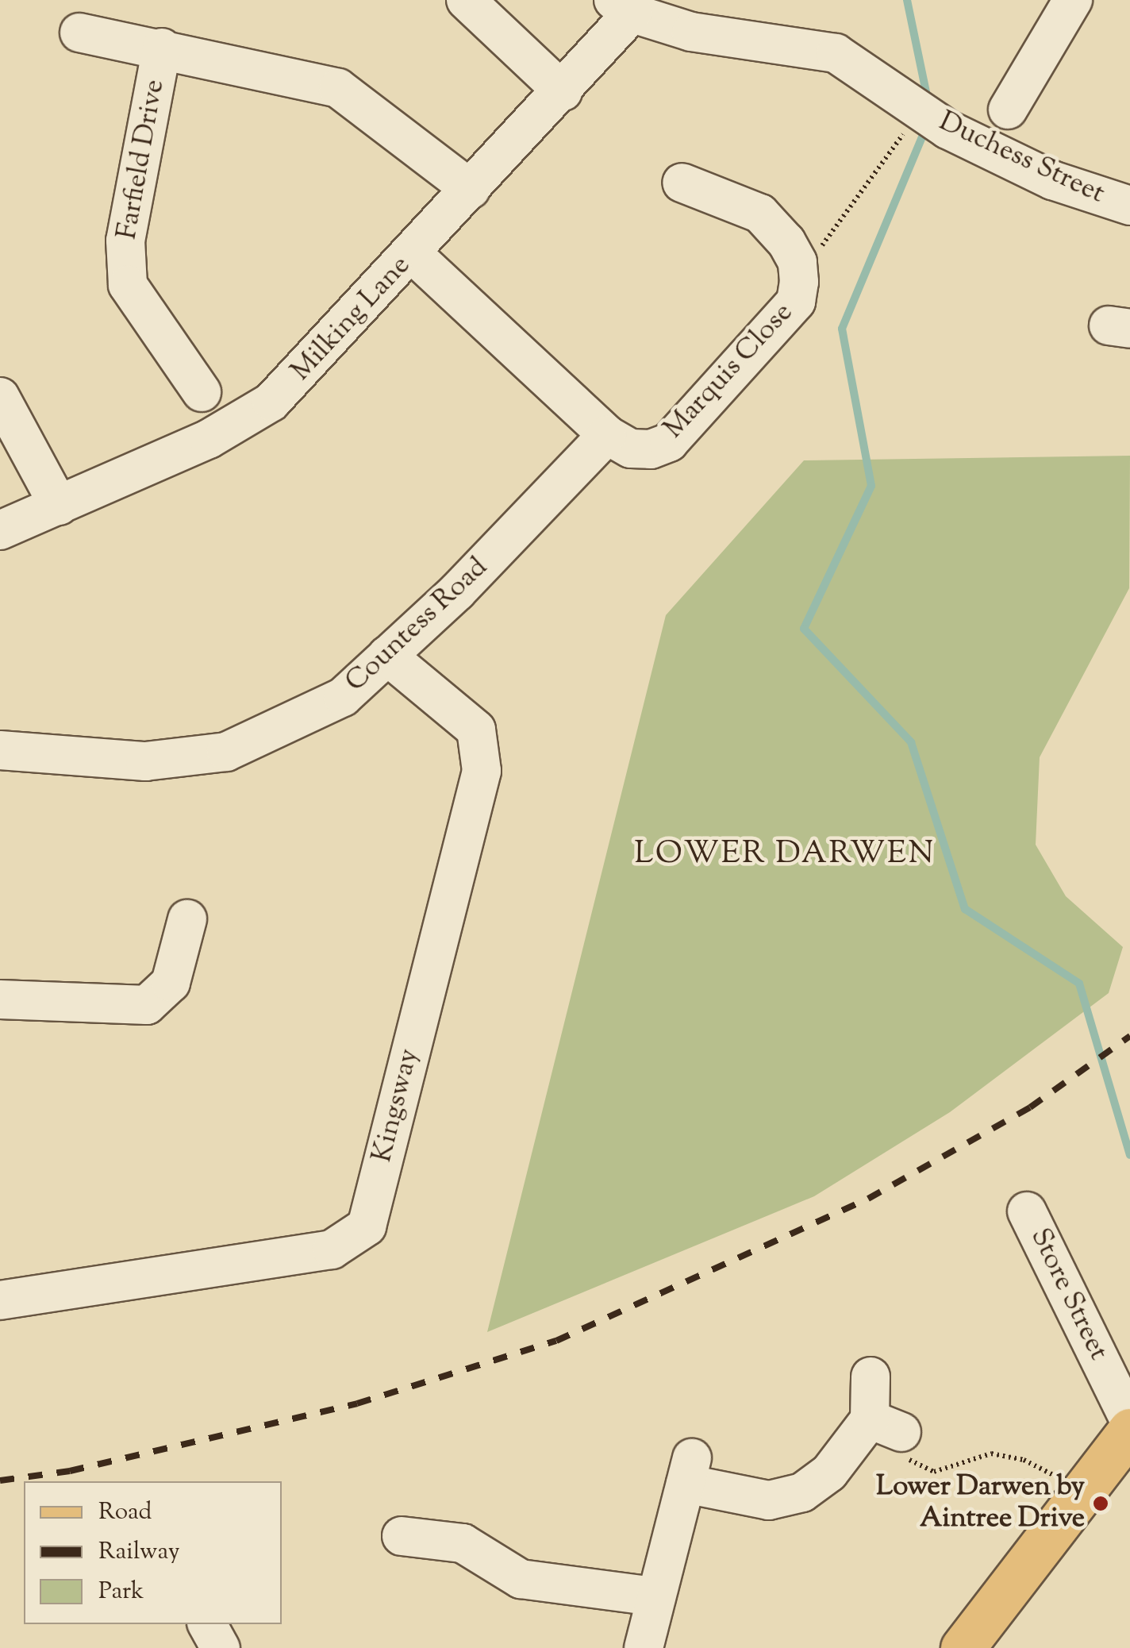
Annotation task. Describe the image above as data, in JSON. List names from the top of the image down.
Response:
{
  "streets": {
    "street": [
      "Duchess Street",
      "Farfield Drive",
      "Milking Lane",
      "Marquis Close",
      "Countess Road",
      "Kingsway",
      "Store Street"
    ]
  },
  "crossings": [
    ["Duchess Street", "Milking Lane"],
    ["Farfield Drive", "Milking Lane"],
    ["Milking Lane", "Marquis Close"],
    ["Marquis Close", "Countess Road"],
    ["Countess Road", "Kingsway"]
  ],
  "districts": ["LOWER DARWEN"],
  "places": ["Lower Darwen by Aintree Drive"],
  "legend": ["Road", "Railway", "Park"]
}
